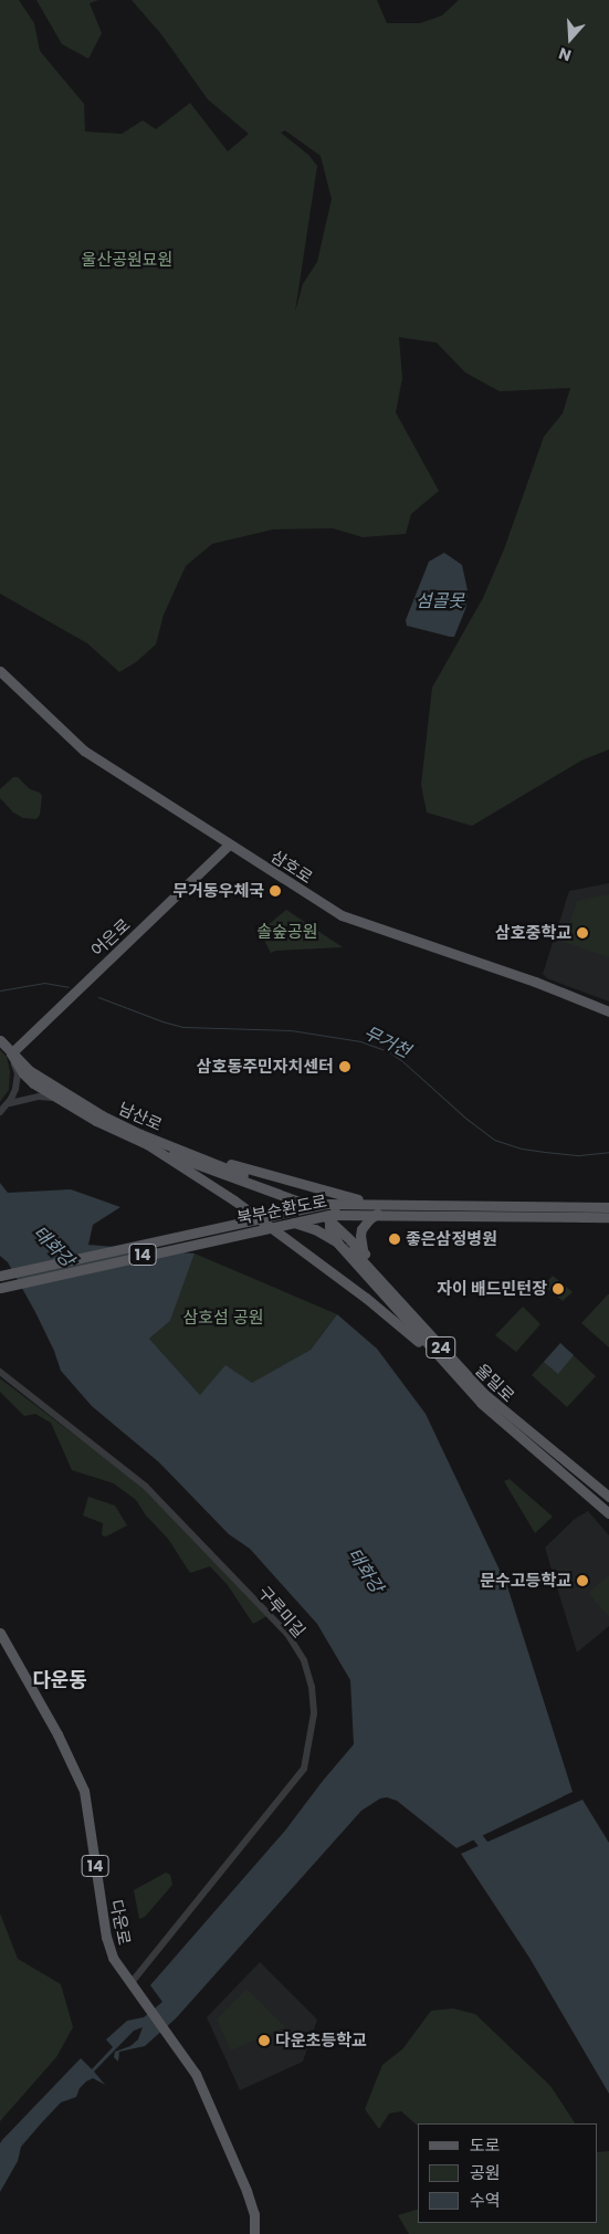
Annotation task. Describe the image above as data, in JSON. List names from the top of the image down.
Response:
{
  "streets": {
    "main road": [
      "삼호로",
      "어은로",
      "남산로",
      "북부순환도로",
      "14",
      "24",
      "울밀로",
      "다운로"
    ],
    "street": ["구루미길"]
  },
  "crossings": [
    ["삼호로", "어은로"],
    ["어은로", "남산로"],
    ["구루미길", "다운로"]
  ],
  "districts": ["다운동"],
  "water": ["섬골못", "무거천", "태화강"],
  "parks": ["울산공원묘원", "솔숲공원", "삼호섬 공원"],
  "places": [
    "무거동우체국",
    "삼호중학교",
    "삼호동주민자치센터",
    "좋은삼정병원",
    "자이 배드민턴장",
    "문수고등학교",
    "다운초등학교"
  ],
  "legend": ["도로", "공원", "수역"],
  "north": "bottom"
}
